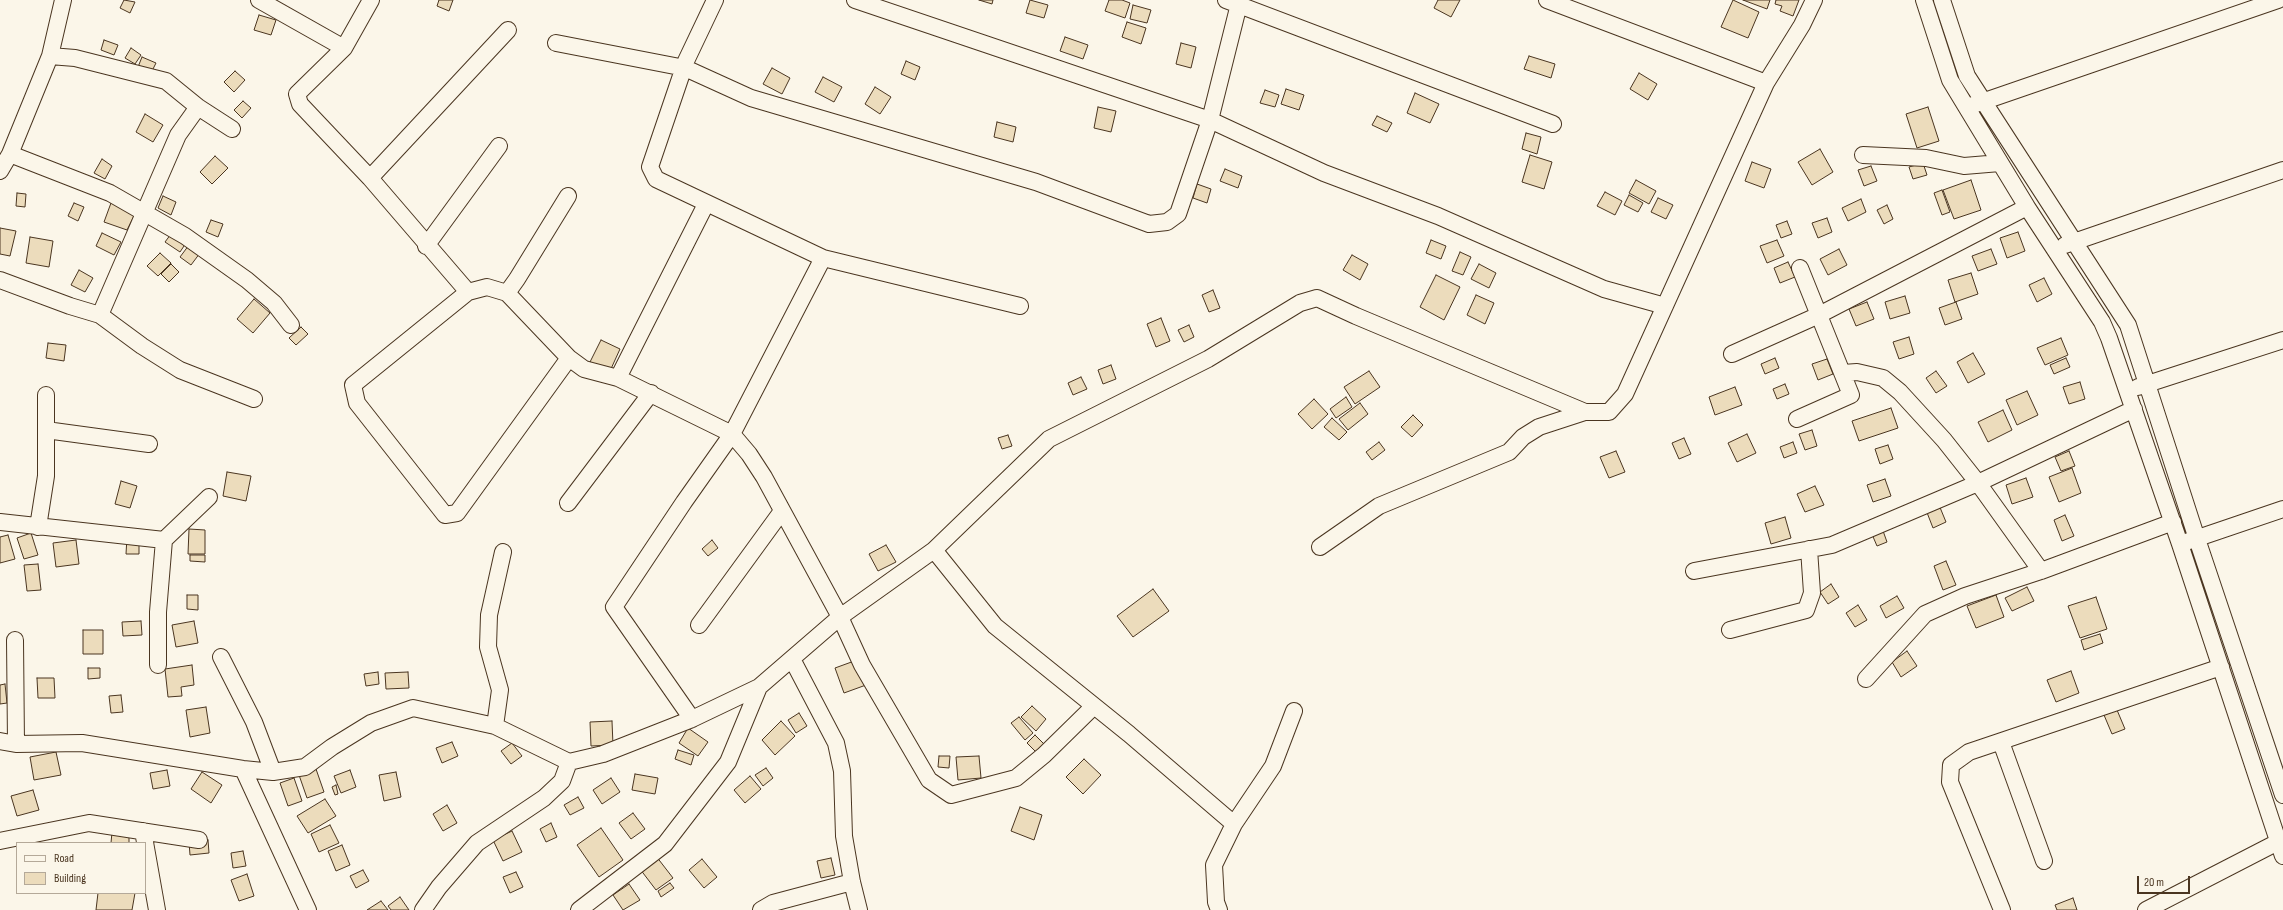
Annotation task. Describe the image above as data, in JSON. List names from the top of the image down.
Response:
{
  "legend": ["Road", "Building"],
  "scale_bar": "20 m"
}
